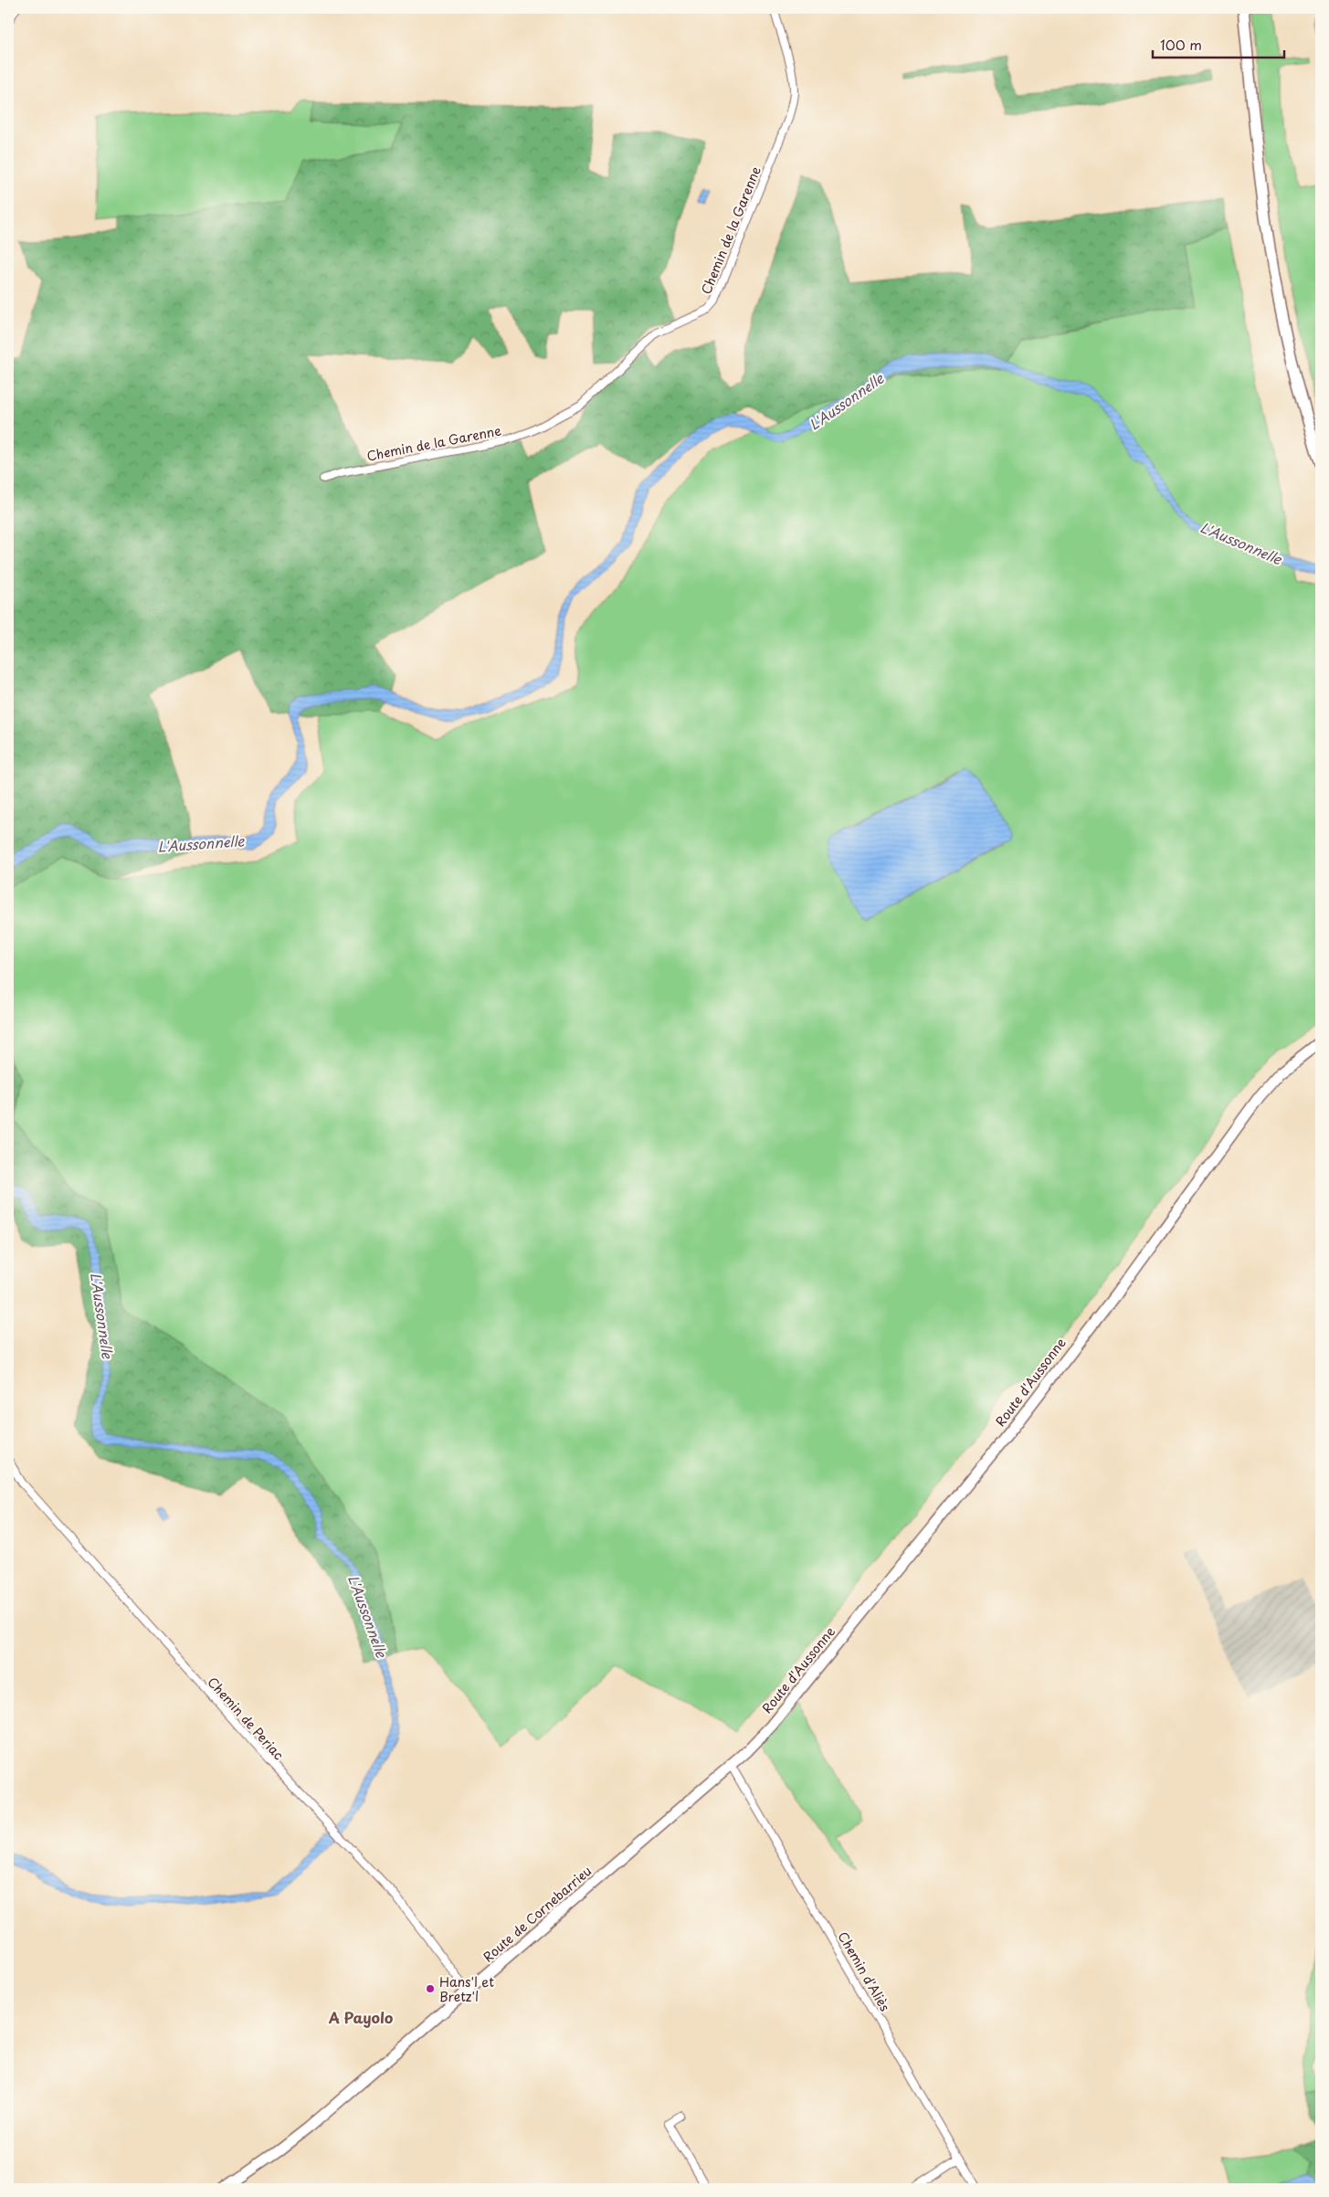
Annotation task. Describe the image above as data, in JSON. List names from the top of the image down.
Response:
{
  "streets": {
    "main road": ["Route d'Aussonne", "Route de Cornebarrieu"],
    "street": ["Chemin de la Garenne", "Chemin de Periac", "Chemin d'Aliès"]
  },
  "crossings": [
    ["Route d'Aussonne", "Route de Cornebarrieu"],
    ["Chemin de Periac", "Route de Cornebarrieu"],
    ["Route de Cornebarrieu", "Chemin d'Aliès"]
  ],
  "districts": ["A Payolo"],
  "water": ["L'Aussonnelle"],
  "places": ["Hans'l et Bretz'l"],
  "scale_bar": "100 m"
}
